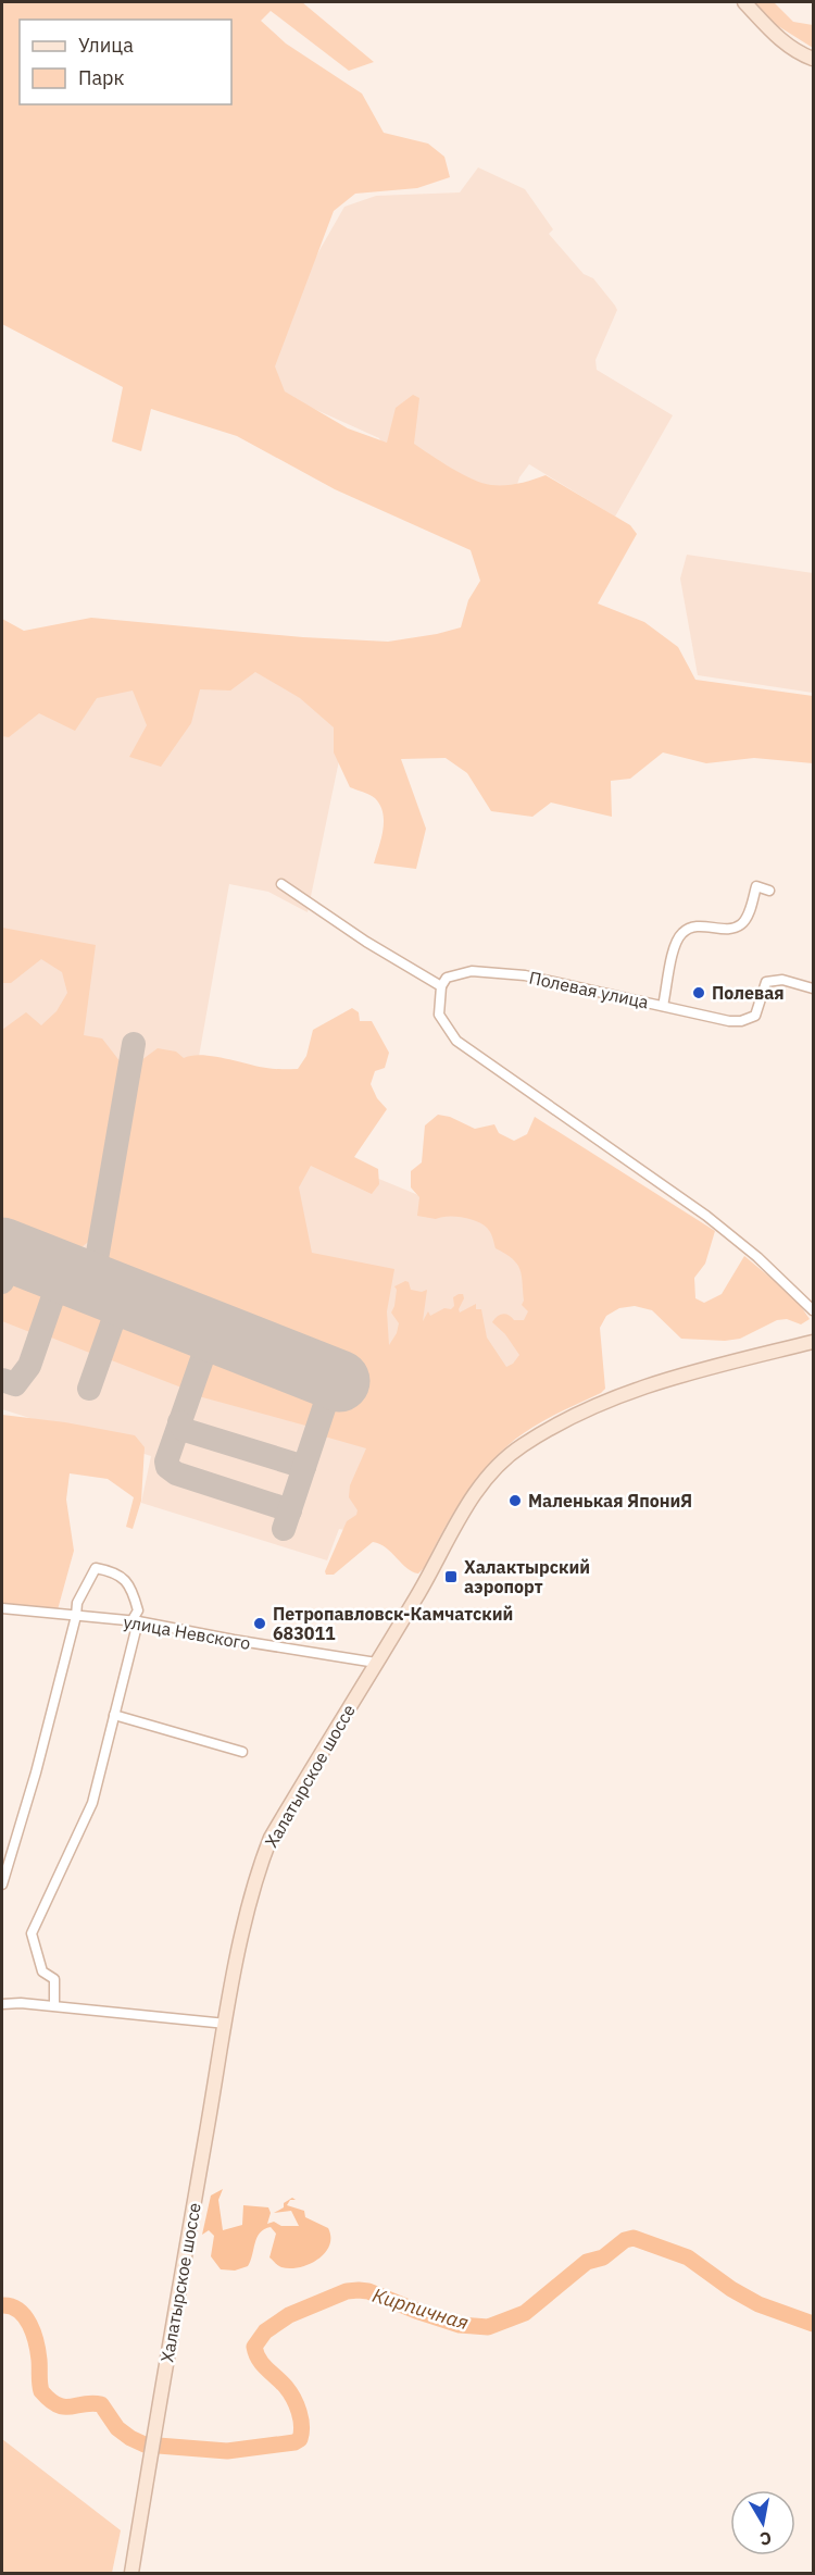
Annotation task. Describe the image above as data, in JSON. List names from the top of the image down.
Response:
{
  "streets": {
    "street": ["Полевая улица", "улица Невского", "Халатырское шоссе"]
  },
  "crossings": [
    ["улица Невского", "Халатырское шоссе"]
  ],
  "water": ["Кирпичная"],
  "places": {
    "other": ["Полевая", "Маленькая ЯпониЯ", "Петропавловск-Камчатский 683011"],
    "transit": ["Халактырский аэропорт"]
  },
  "legend": ["Улица", "Парк"],
  "north": "bottom"
}
